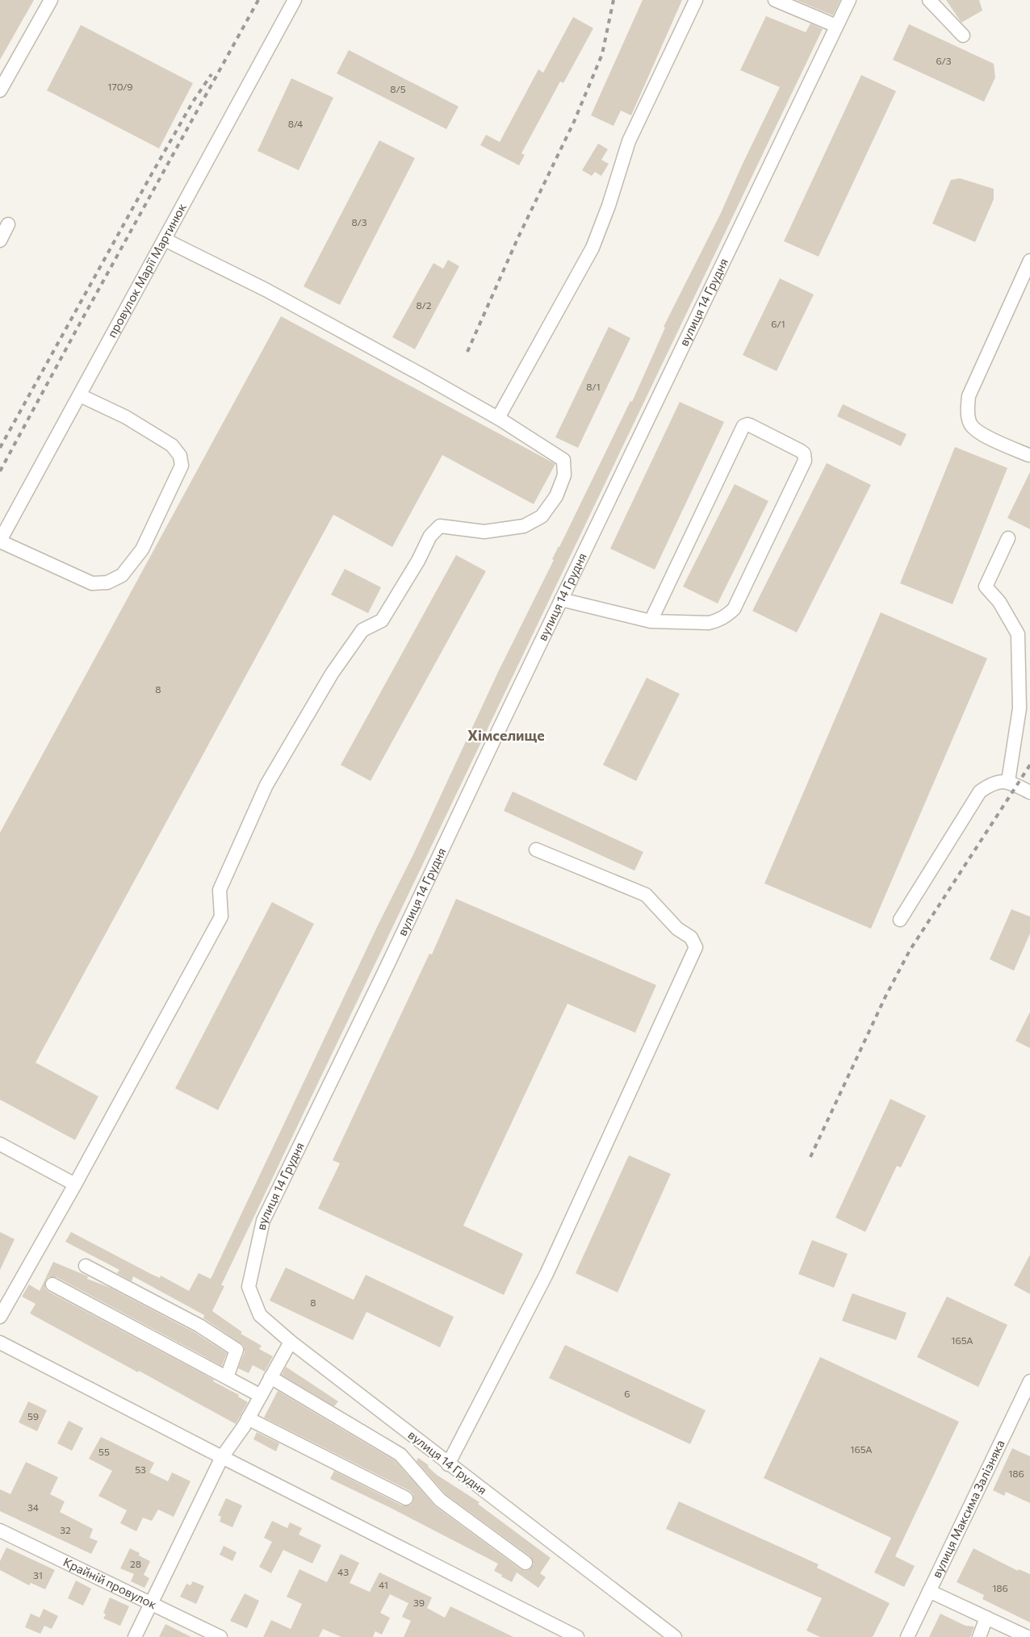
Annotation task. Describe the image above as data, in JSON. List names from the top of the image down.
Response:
{
  "streets": {
    "street": [
      "провулок Марії Мартинюк",
      "вулиця 14 Грудня",
      "вулиця Максима Залізняка",
      "Крайній провулок"
    ]
  },
  "districts": ["Хімселище"],
  "house_numbers": [
    "6/3",
    "170/9",
    "8/5",
    "8/4",
    "8/3",
    "8/2",
    "6/1",
    "8/1",
    "8",
    "8",
    "165А",
    "6",
    "59",
    "165А",
    "55",
    "53",
    "186",
    "34",
    "32",
    "28",
    "43",
    "31",
    "41",
    "186",
    "39"
  ]
}
